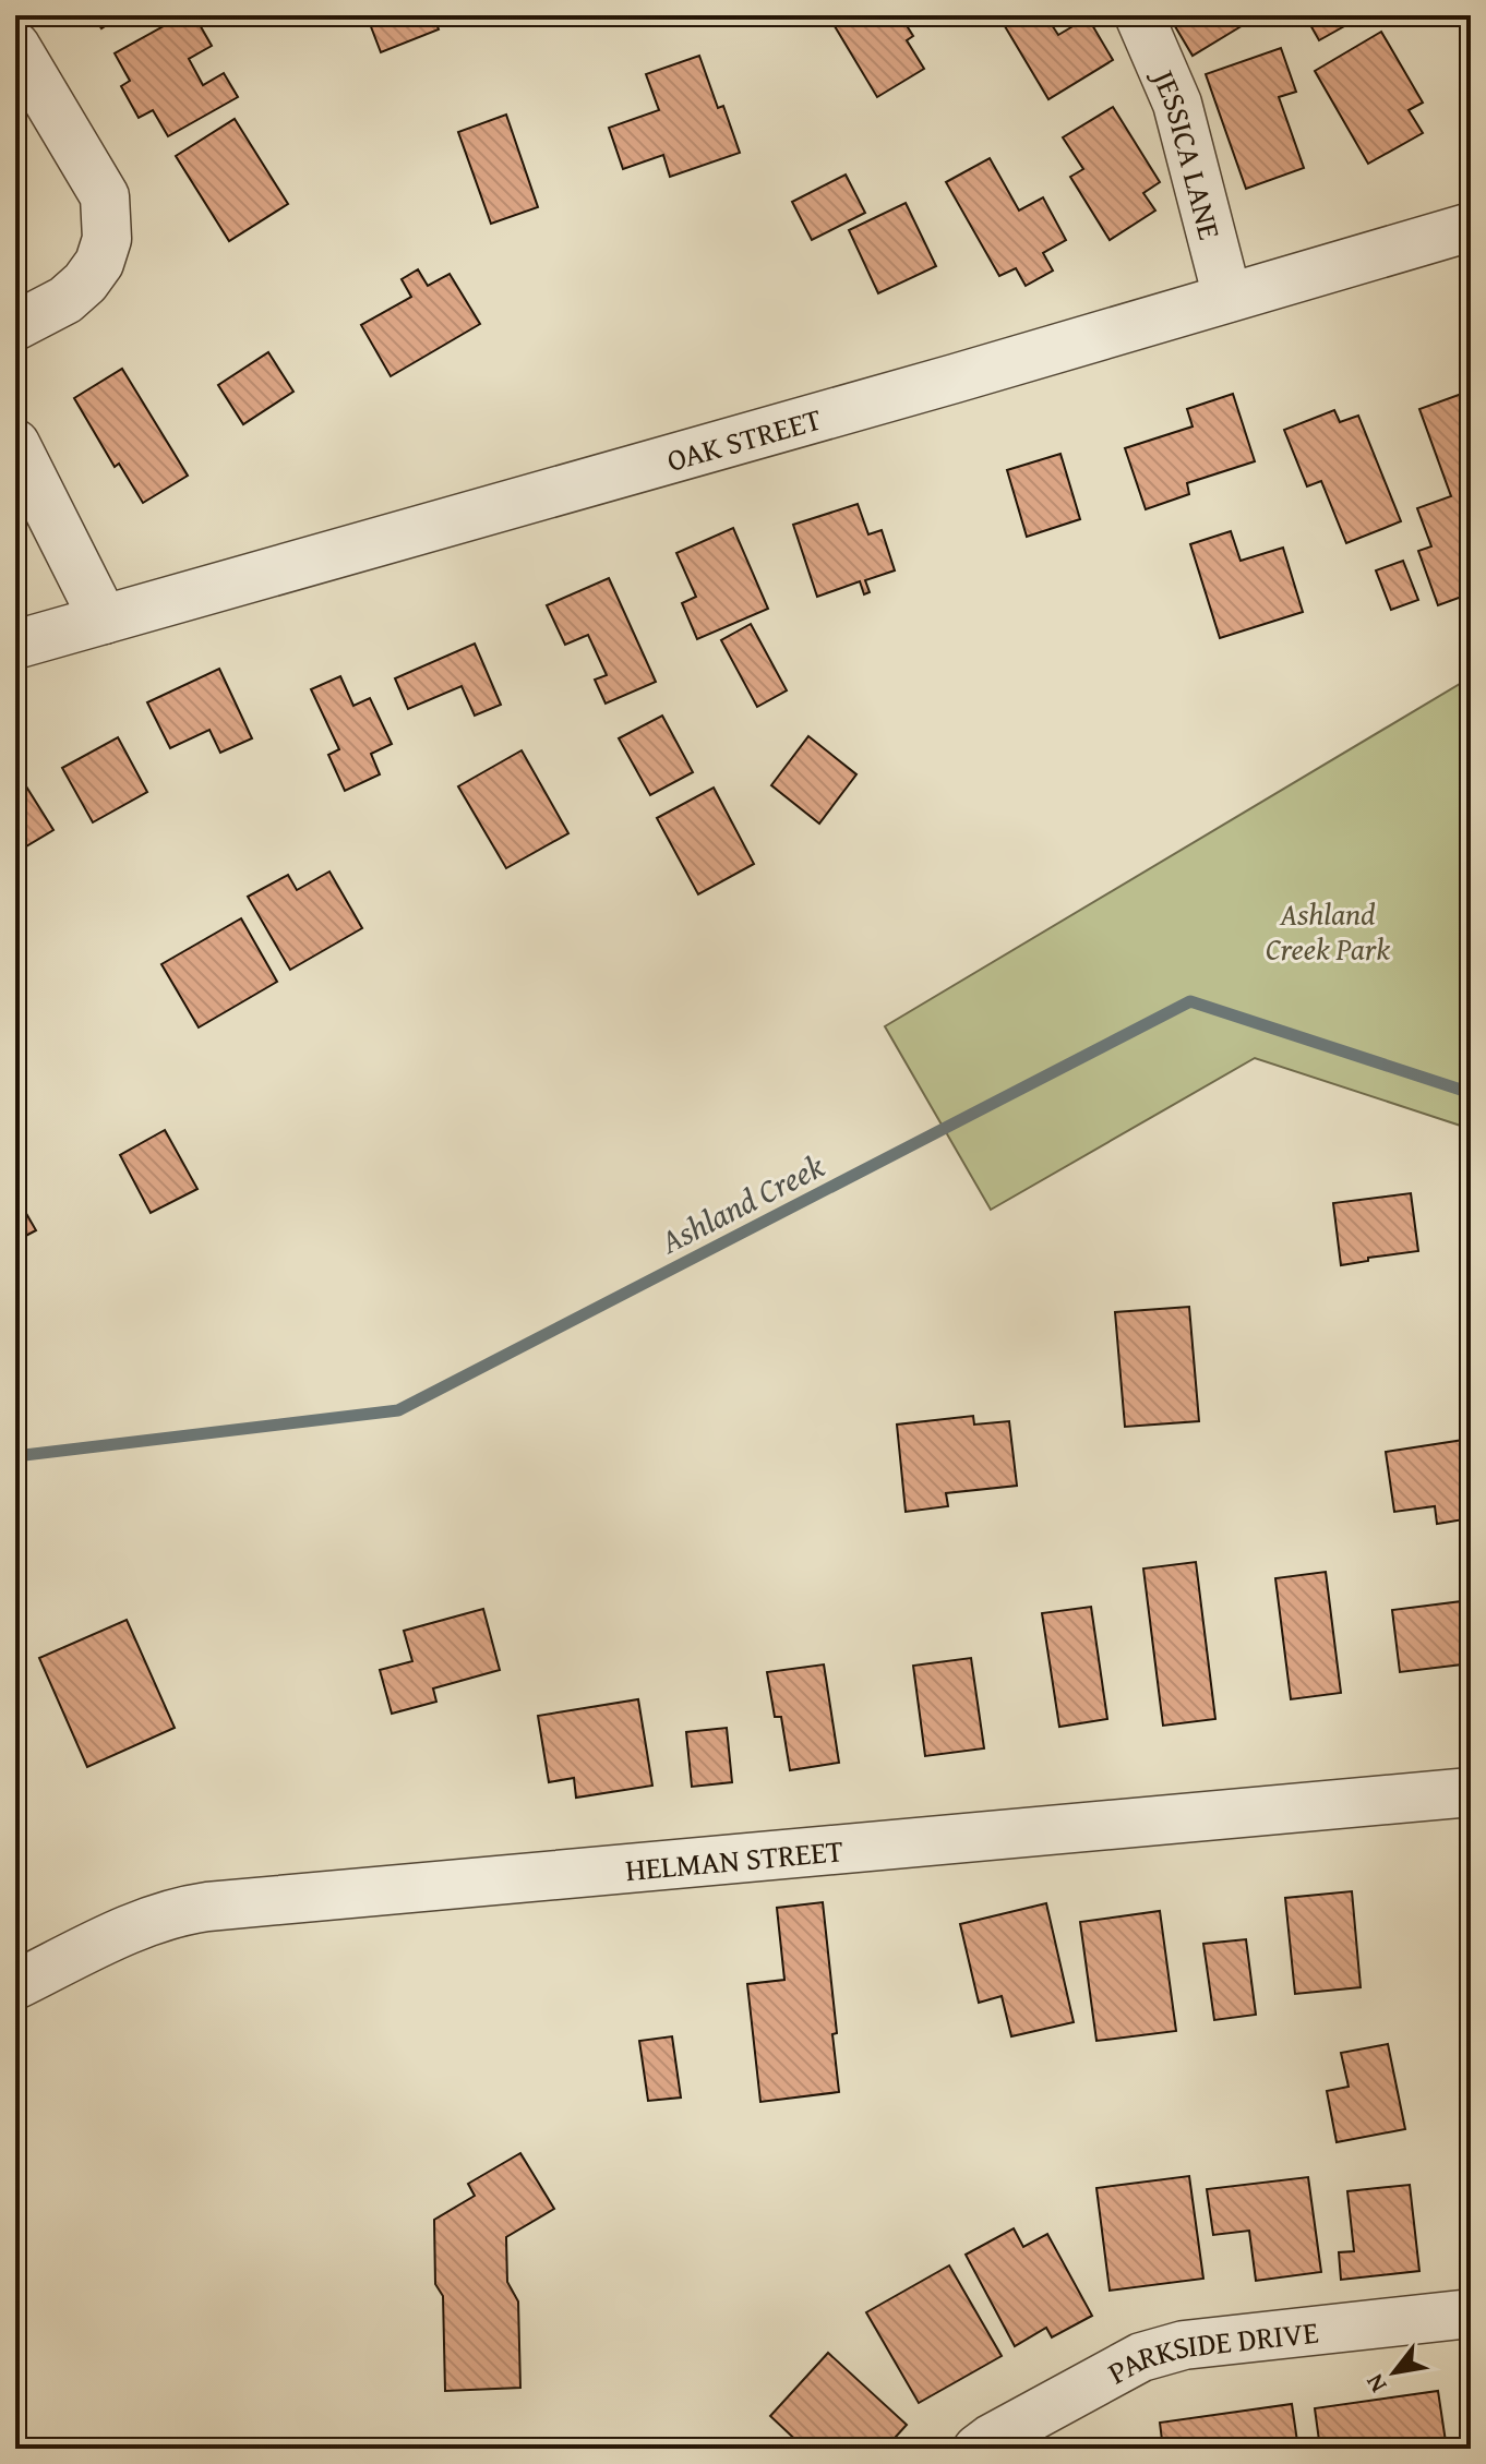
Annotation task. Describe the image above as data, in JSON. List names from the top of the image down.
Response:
{
  "streets": {
    "street": [
      "JESSICA LANE",
      "OAK STREET",
      "HELMAN STREET",
      "PARKSIDE DRIVE"
    ]
  },
  "crossings": [
    ["JESSICA LANE", "OAK STREET"]
  ],
  "water": ["Ashland Creek"],
  "parks": ["Ashland Creek Park"],
  "north": "bottom left"
}
